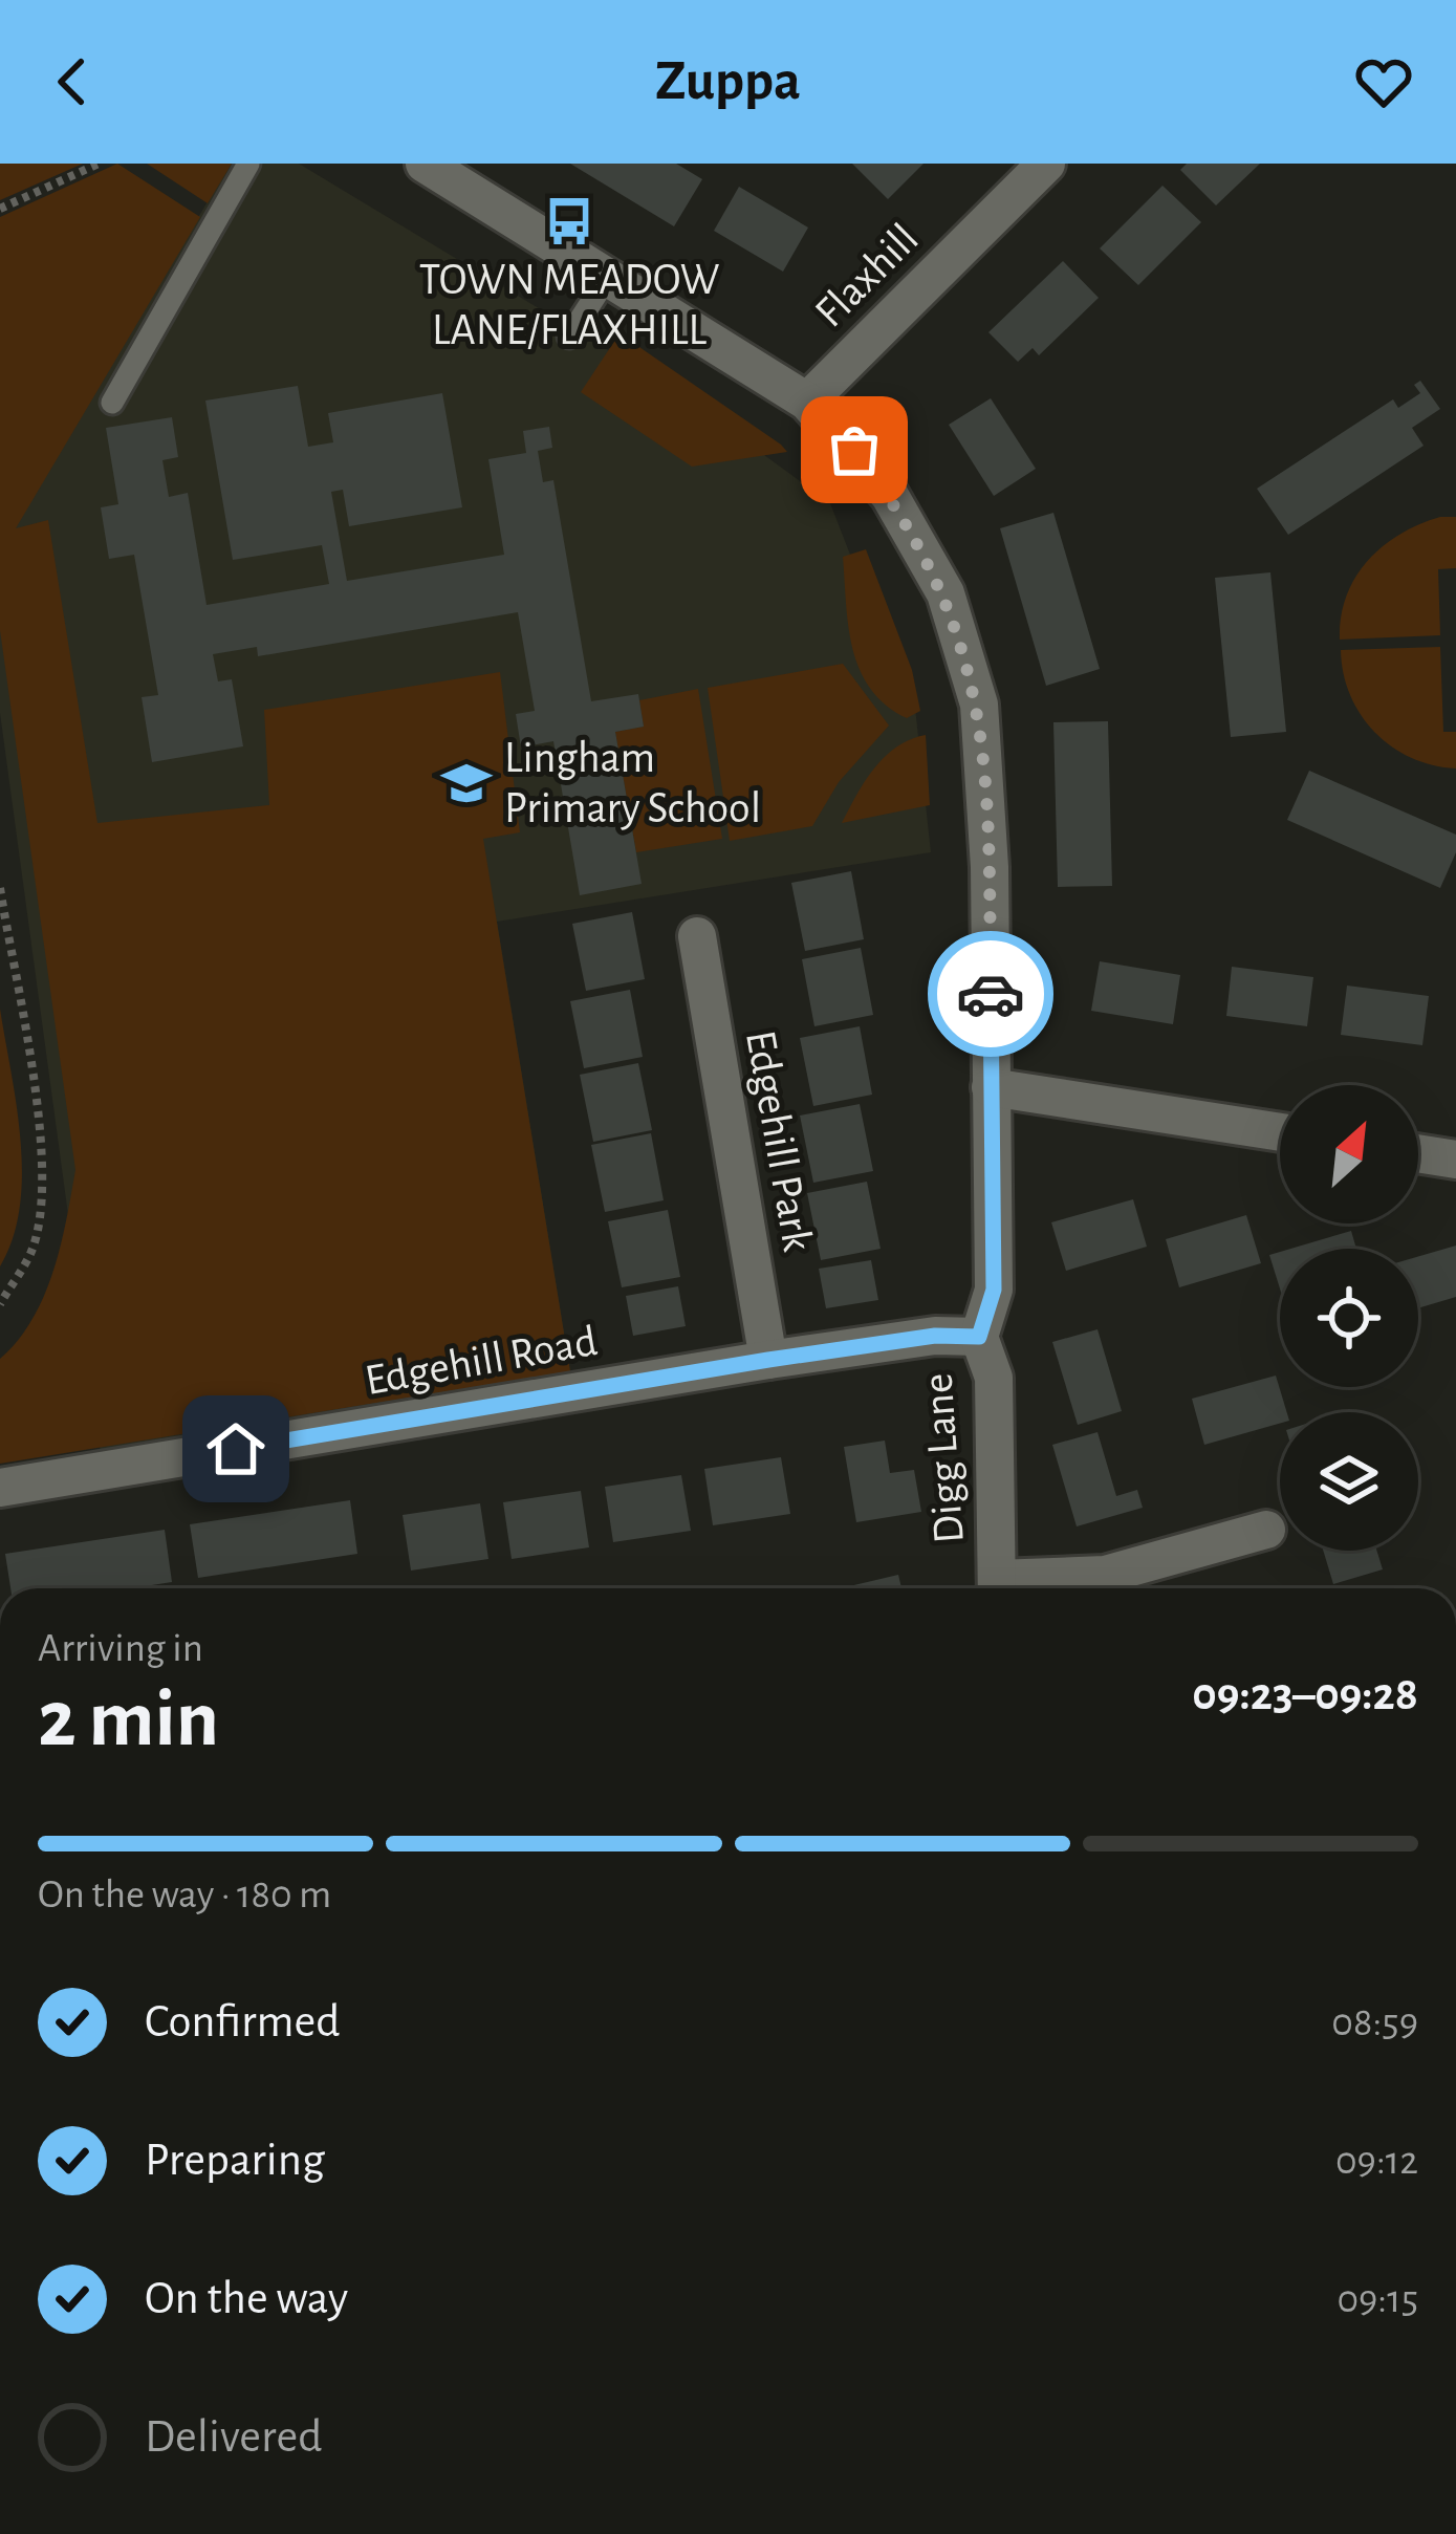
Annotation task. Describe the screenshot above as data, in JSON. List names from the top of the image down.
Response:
{
  "streets": {
    "street": [
      "Flaxhill",
      "Edgehill Park",
      "Edgehill Road",
      "Digg Lane"
    ]
  },
  "crossings": [
    ["Flaxhill", "Digg Lane"],
    ["Edgehill Park", "Edgehill Road"],
    ["Edgehill Road", "Digg Lane"]
  ],
  "places": {
    "bus stop": ["TOWN MEADOW LANE/FLAXHILL"],
    "school or university": ["Lingham Primary School"]
  },
  "north": "top right",
  "page": {
    "header": "Zuppa",
    "heading": ["2 min", "Arriving in", "09:23–09:28"],
    "bar": "On the way · 180 m",
    "list": [
      ["Confirmed", "08:59"],
      ["Preparing", "09:12"],
      ["On the way", "09:15"],
      "Delivered"
    ]
  }
}
